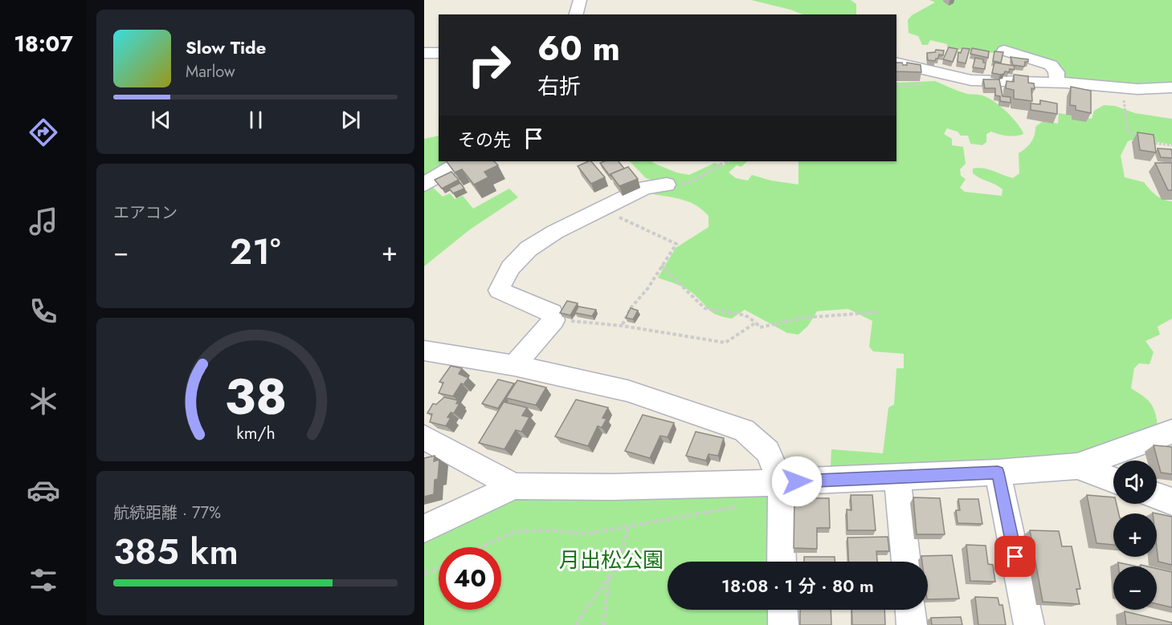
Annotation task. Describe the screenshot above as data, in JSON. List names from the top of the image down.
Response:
{
  "parks": ["月出松公園"],
  "page": {
    "tabs": "18:07",
    "turn": ["60 m", "右折"],
    "song": ["Slow Tide", "Marlow"],
    "then": "その先",
    "tile": [
      "エアコン",
      ["航続距離 · 77%", "385 km"]
    ],
    "heat": ["−", "21°", "+"],
    "map_buttons": ["+", "−"],
    "limit": "40",
    "trip": "18:08 · 1 分 · 80 m",
    "gauge": ["38", "km/h"]
  }
}
